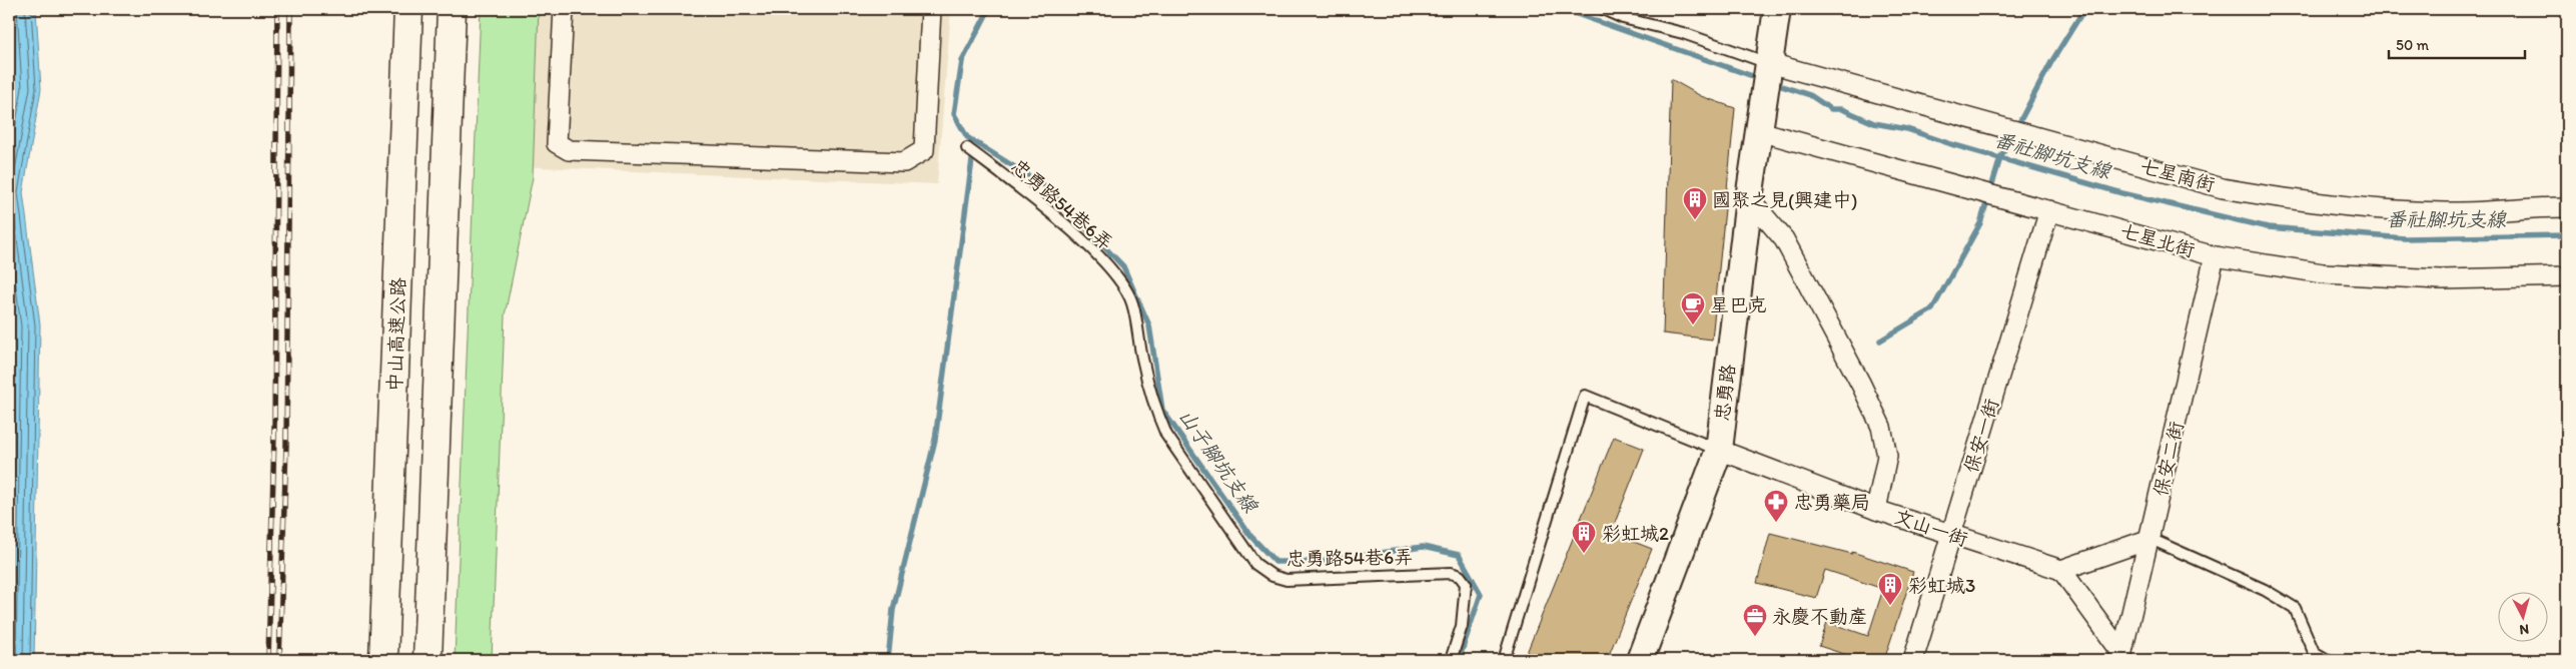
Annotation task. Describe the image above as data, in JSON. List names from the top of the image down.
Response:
{
  "streets": {
    "highway": ["中山高速公路"],
    "main road": ["忠勇路"],
    "street": [
      "七星南街",
      "七星北街",
      "保安一街",
      "保安二街",
      "文山一街"
    ],
    "lane": ["忠勇路54巷6弄"]
  },
  "crossings": [
    ["七星南街", "忠勇路"],
    ["七星北街", "忠勇路"],
    ["七星北街", "保安一街"],
    ["七星北街", "保安二街"],
    ["忠勇路", "文山一街"],
    ["保安一街", "文山一街"]
  ],
  "water": ["番社腳坑支線", "山子腳坑支線"],
  "places": {
    "building": ["國聚之見(興建中)", "彩虹城2", "彩虹城3"],
    "cafe": ["星巴克"],
    "pharmacy": ["忠勇藥局"],
    "office": ["永慶不動產"]
  },
  "scale_bar": "50 m",
  "north": "bottom"
}
